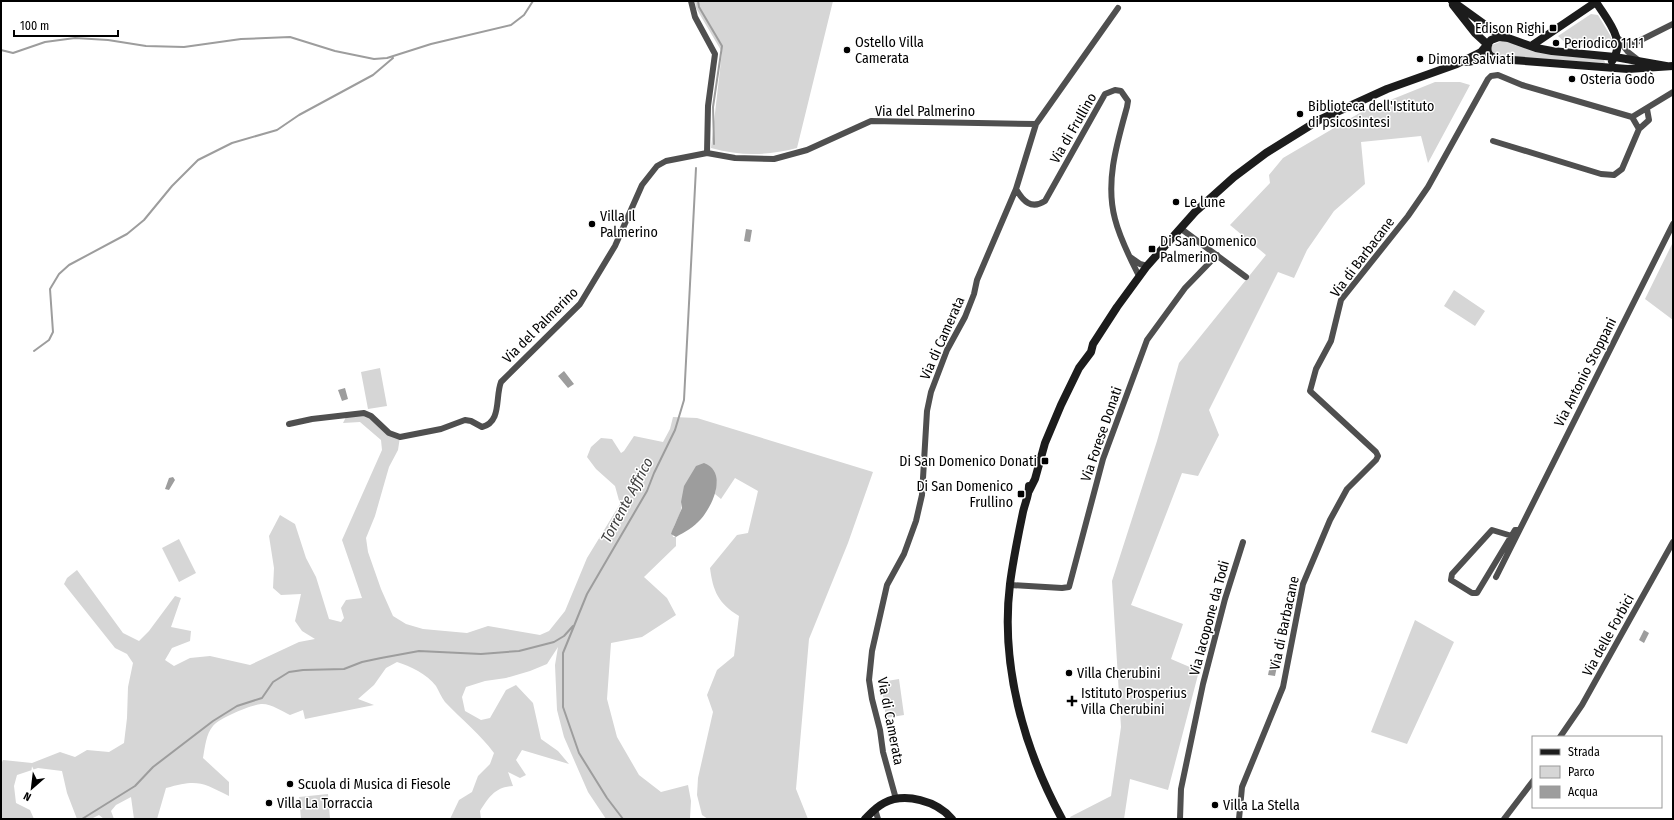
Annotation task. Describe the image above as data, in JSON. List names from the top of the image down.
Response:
{
  "streets": {
    "street": [
      "Via del Palmerino",
      "Via di Frullino",
      "Via di Barbacane",
      "Via di Camerata",
      "Via Antonio Stoppani",
      "Via Forese Donati",
      "Via Iacopone da Todi",
      "Via delle Forbici"
    ]
  },
  "crossings": [
    ["Via del Palmerino", "Via di Camerata"],
    ["Via di Frullino", "Via di Camerata"]
  ],
  "water": ["Torrente Affrico"],
  "places": {
    "transit": [
      "Edison Righi",
      "Di San Domenico Palmerino",
      "Di San Domenico Donati",
      "Di San Domenico Frullino"
    ],
    "other": [
      "Periodico 11.11",
      "Ostello Villa Camerata",
      "Dimora Salviati",
      "Osteria Godò",
      "Biblioteca dell'Istituto di psicosintesi",
      "Le lune",
      "Villa Il Palmerino",
      "Villa Cherubini",
      "Scuola di Musica di Fiesole",
      "Villa La Torraccia",
      "Villa La Stella"
    ],
    "health": ["Istituto Prosperius Villa Cherubini"]
  },
  "legend": ["Strada", "Parco", "Acqua"],
  "scale_bar": "100 m",
  "north": "bottom left"
}
